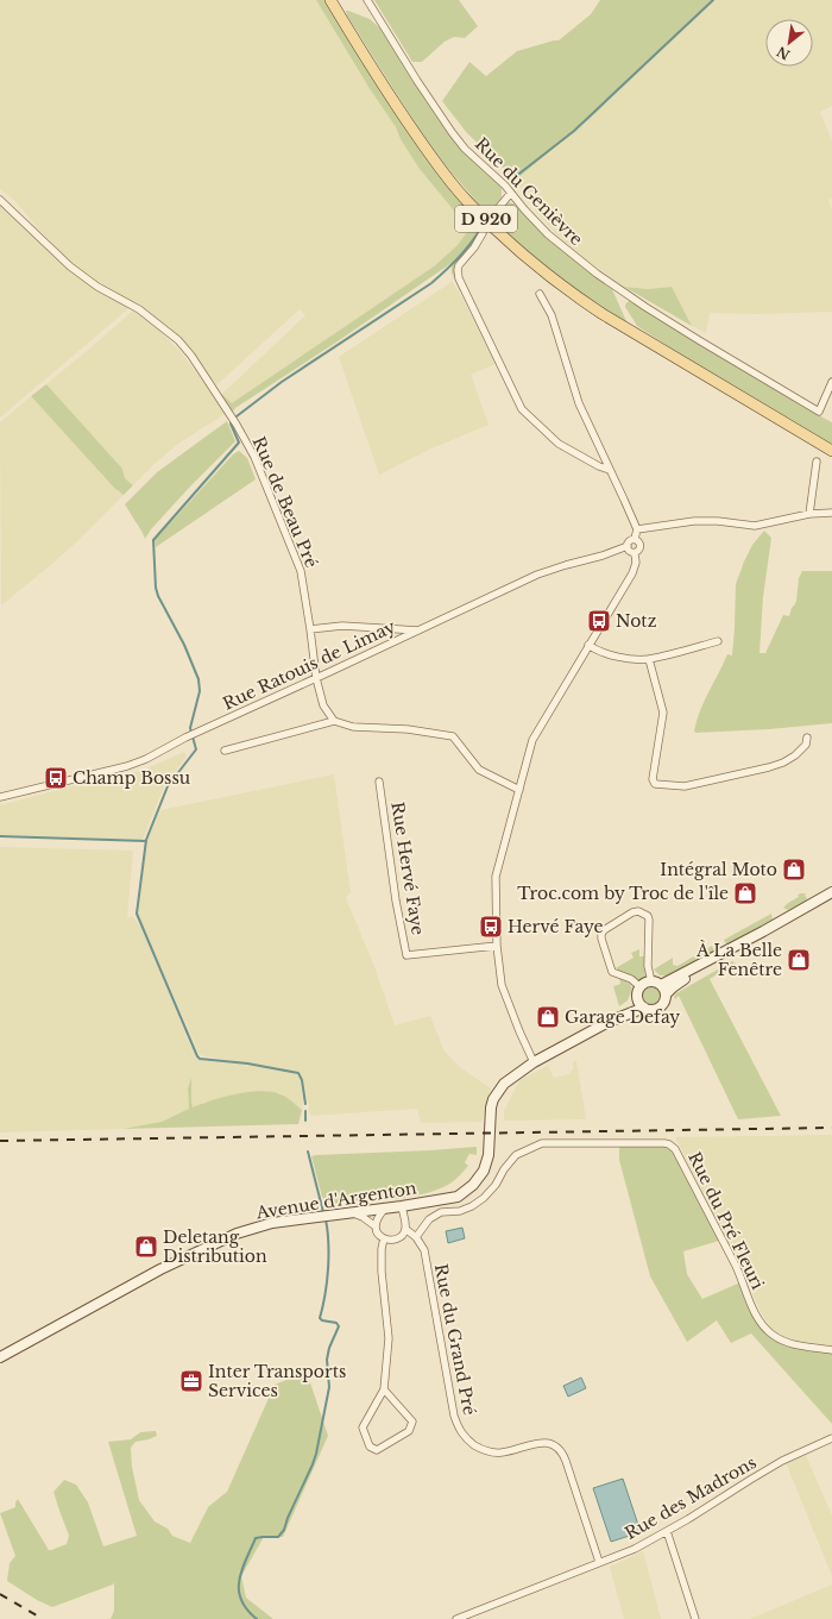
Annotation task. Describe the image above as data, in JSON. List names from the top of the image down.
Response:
{
  "streets": {
    "main road": ["D 920", "Avenue d'Argenton"],
    "street": [
      "Rue du Genièvre",
      "Rue de Beau Pré",
      "Rue Ratouis de Limay",
      "Rue Hervé Faye",
      "Rue du Pré Fleuri",
      "Rue du Grand Pré",
      "Rue des Madrons"
    ]
  },
  "crossings": [
    ["Rue de Beau Pré", "Rue Ratouis de Limay"],
    ["Avenue d'Argenton", "Rue du Grand Pré"],
    ["Rue du Pré Fleuri", "Rue du Grand Pré"],
    ["Rue du Grand Pré", "Rue des Madrons"]
  ],
  "places": {
    "bus stop": ["Notz", "Champ Bossu", "Hervé Faye"],
    "shop": [
      "Intégral Moto",
      "Troc.com by Troc de l'île",
      "À La Belle Fenêtre",
      "Garage Defay",
      "Deletang Distribution"
    ],
    "office": ["Inter Transports Services"]
  },
  "north": "bottom left"
}
